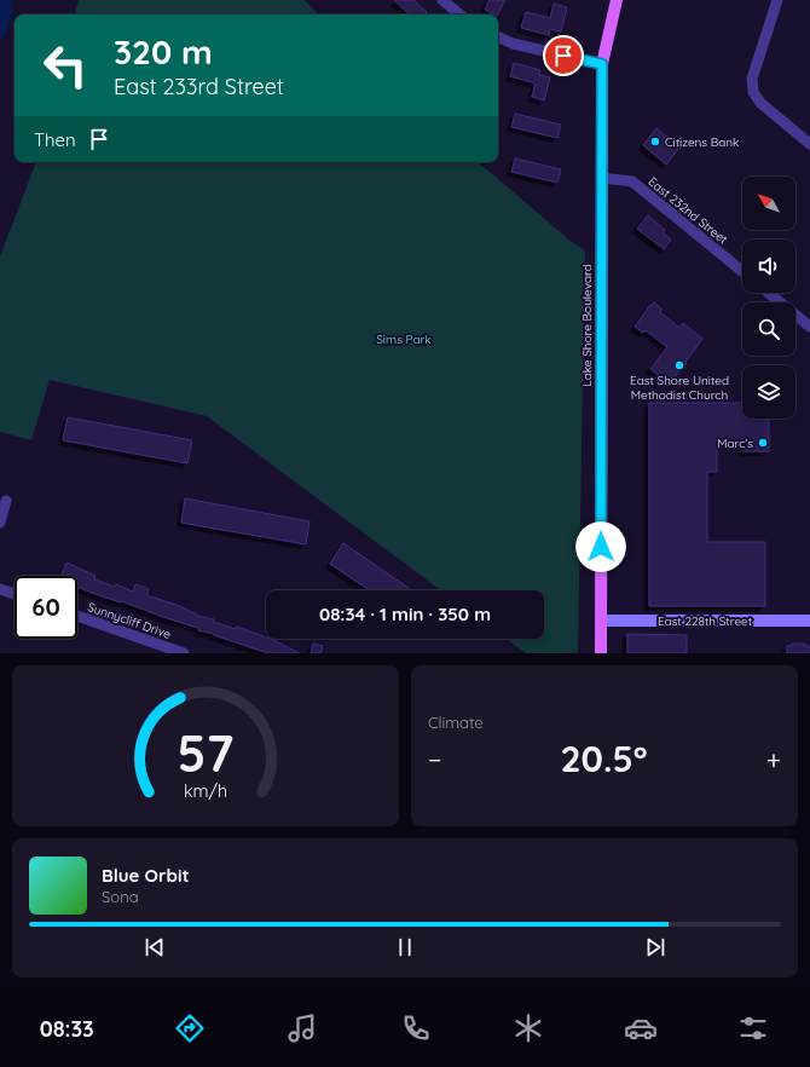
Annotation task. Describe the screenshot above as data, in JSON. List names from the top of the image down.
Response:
{
  "streets": {
    "main road": ["Lake Shore Boulevard"],
    "street": ["East 232nd Street", "Sunnycliff Drive", "East 228th Street"]
  },
  "crossings": [
    ["East 232nd Street", "Lake Shore Boulevard"],
    ["Lake Shore Boulevard", "East 228th Street"]
  ],
  "parks": ["Sims Park"],
  "places": ["Citizens Bank", "East Shore United Methodist Church", "Marc's"],
  "north": "top left",
  "page": {
    "turn": ["320 m", "East 233rd Street"],
    "then": "Then",
    "limit": "60",
    "trip": "08:34 · 1 min · 350 m",
    "tile": "Climate",
    "heat": ["−", "20.5°", "+"],
    "song": ["Blue Orbit", "Sona"],
    "tabs": "08:33",
    "gauge": ["57", "km/h"]
  }
}
